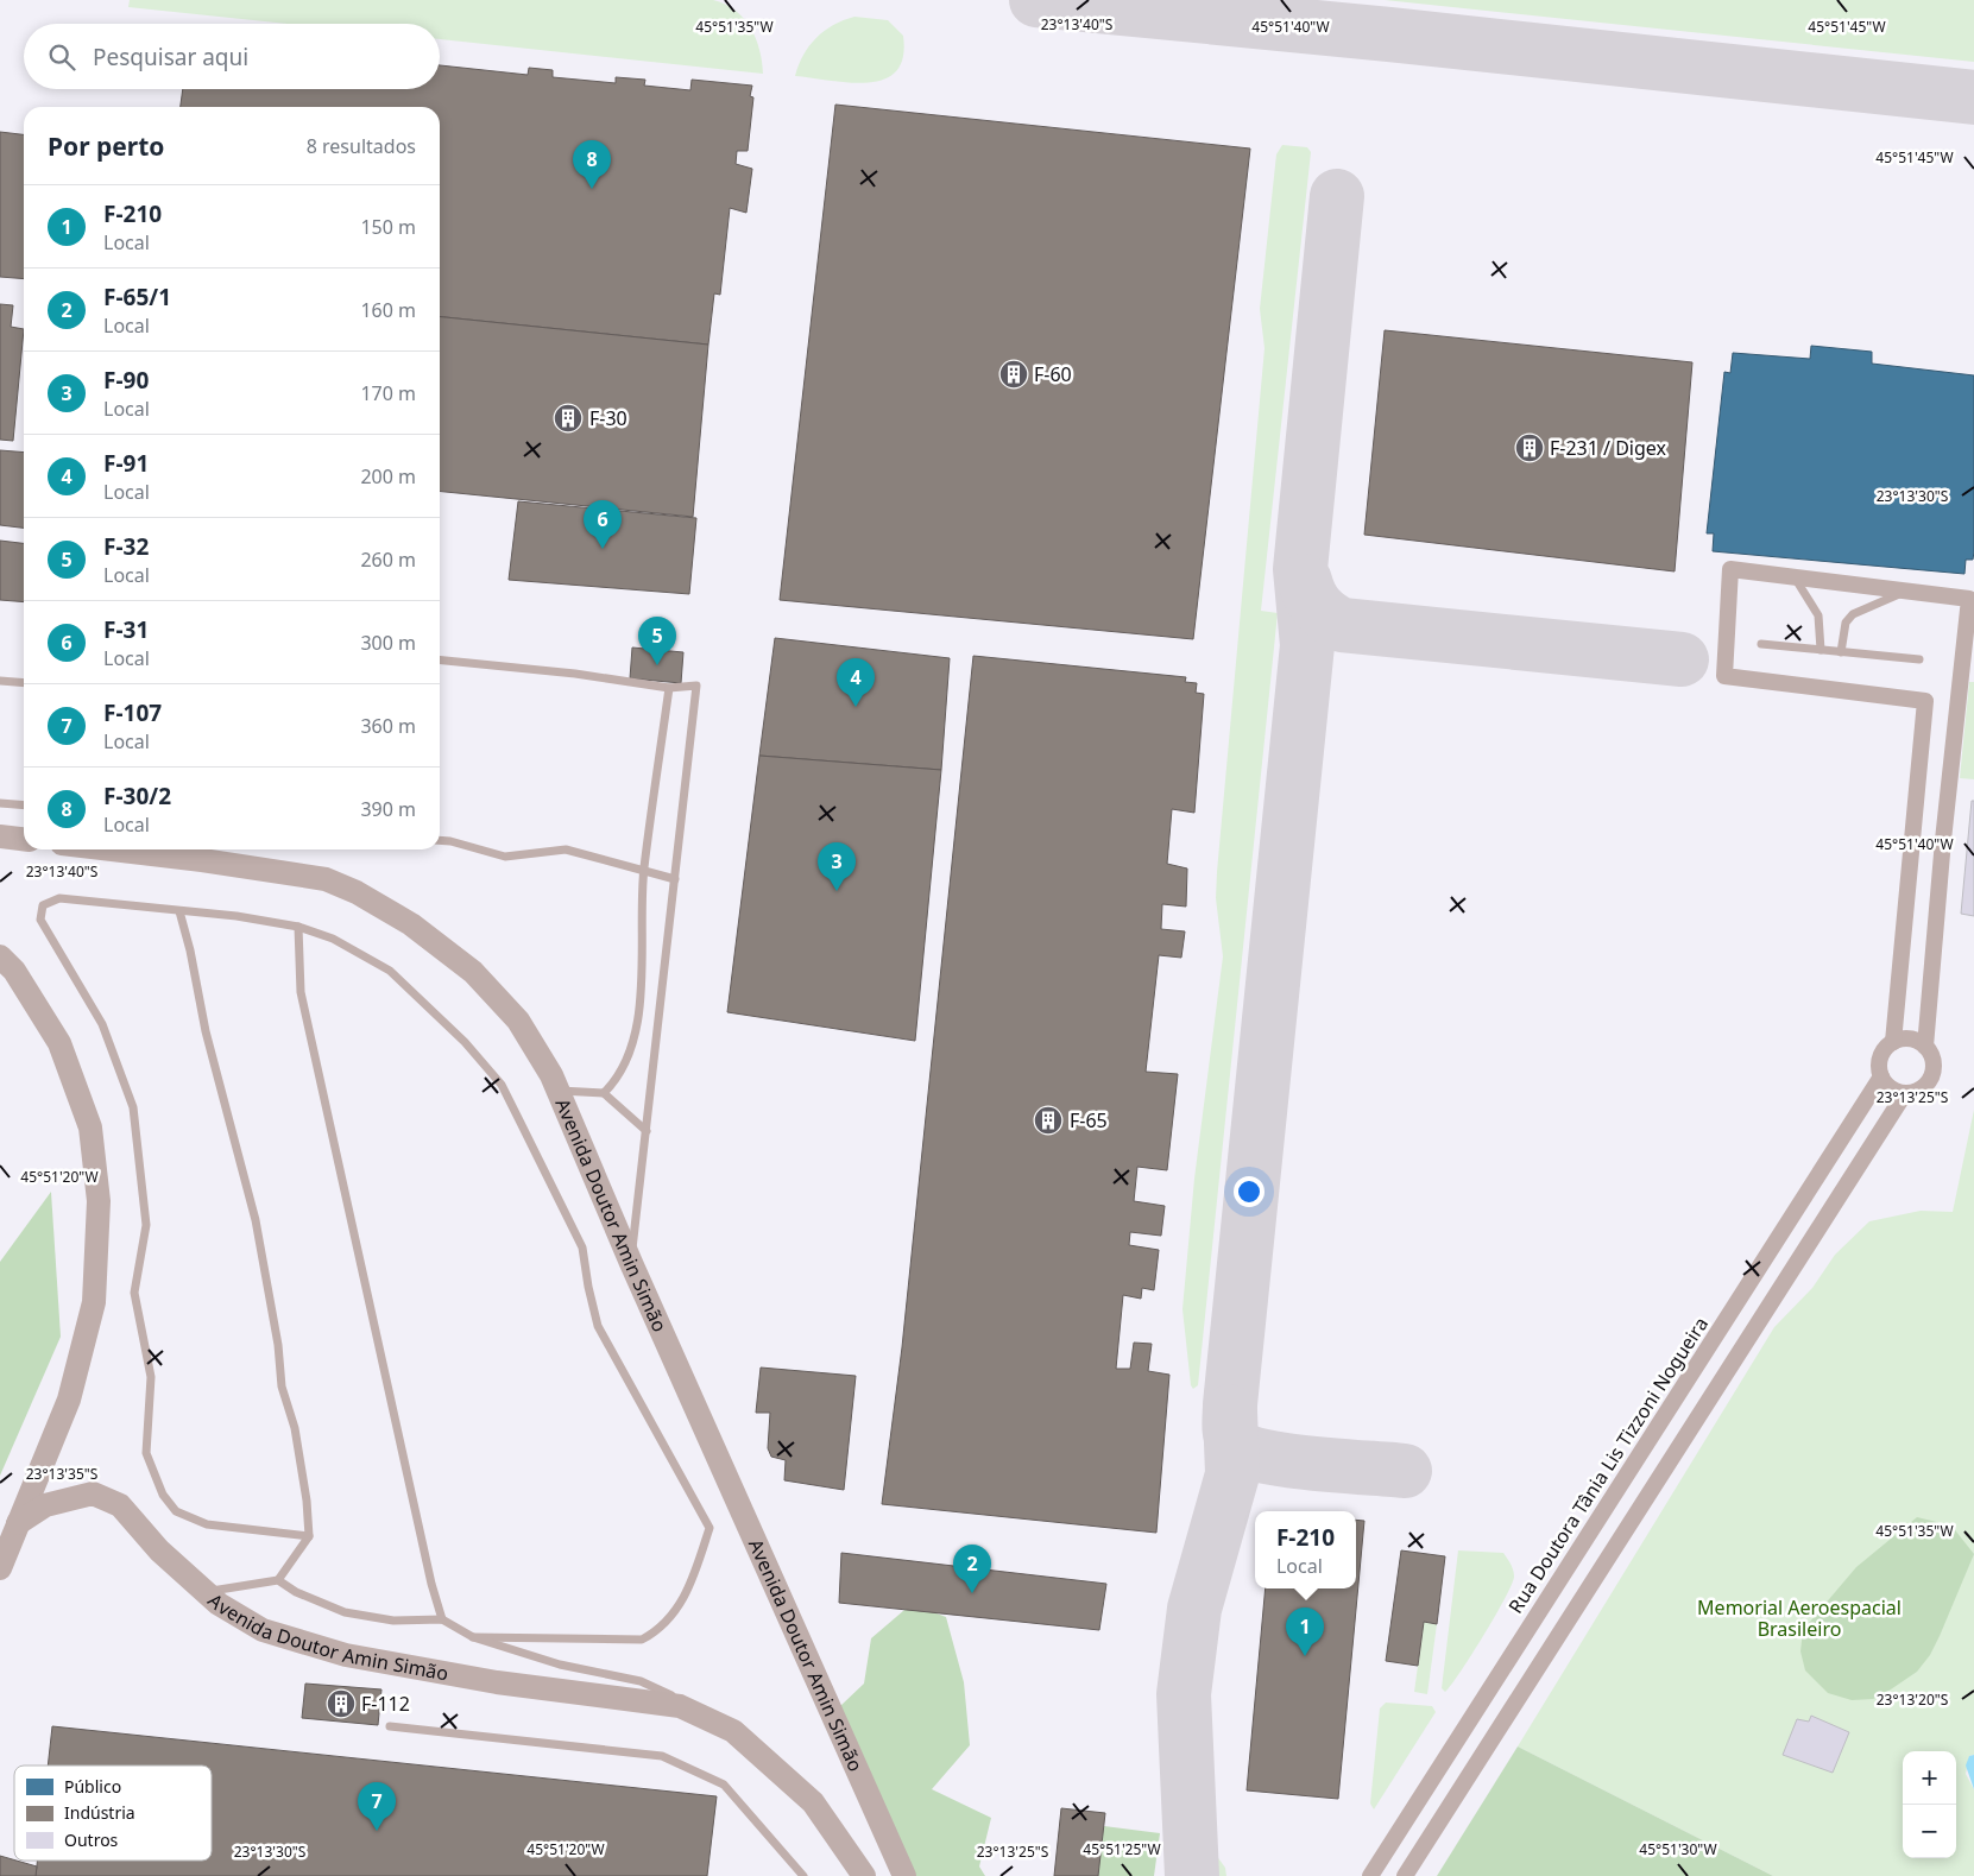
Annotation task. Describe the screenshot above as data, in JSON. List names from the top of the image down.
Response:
{
  "streets": {
    "street": ["Avenida Doutor Amin Simão", "Rua Doutora Tânia Lis Tizzoni Nogueira"]
  },
  "parks": ["Memorial Aeroespacial Brasileiro"],
  "places": {
    "building": [
      "F-60",
      "F-30",
      "F-231 / Digex",
      "F-65",
      "F-112"
    ]
  },
  "legend": ["Público", "Indústria", "Outros"],
  "page": {
    "search": "Pesquisar aqui",
    "heading": ["Por perto", "8 resultados"],
    "pins": [
      "8",
      "6",
      "5",
      "4",
      "3",
      "2",
      "1",
      "7"
    ],
    "list": [
      {
        "mark": "1",
        "name": "F-210",
        "note": "Local",
        "value": "150 m"
      },
      {
        "mark": "2",
        "name": "F-65/1",
        "note": "Local",
        "value": "160 m"
      },
      {
        "mark": "3",
        "name": "F-90",
        "note": "Local",
        "value": "170 m"
      },
      {
        "mark": "4",
        "name": "F-91",
        "note": "Local",
        "value": "200 m"
      },
      {
        "mark": "5",
        "name": "F-32",
        "note": "Local",
        "value": "260 m"
      },
      {
        "mark": "6",
        "name": "F-31",
        "note": "Local",
        "value": "300 m"
      },
      {
        "mark": "7",
        "name": "F-107",
        "note": "Local",
        "value": "360 m"
      },
      {
        "mark": "8",
        "name": "F-30/2",
        "note": "Local",
        "value": "390 m"
      }
    ],
    "popup": ["F-210", "Local"],
    "map_buttons": ["+", "−"]
  },
  "coordinates": [
    "23°13'40\"S",
    "45°51'40\"W",
    "45°51'35\"W",
    "45°51'45\"W",
    "23°13'30\"S",
    "23°13'25\"S",
    "45°51'20\"W",
    "23°13'35\"S",
    "23°13'20\"S",
    "45°51'25\"W",
    "45°51'30\"W"
  ]
}
